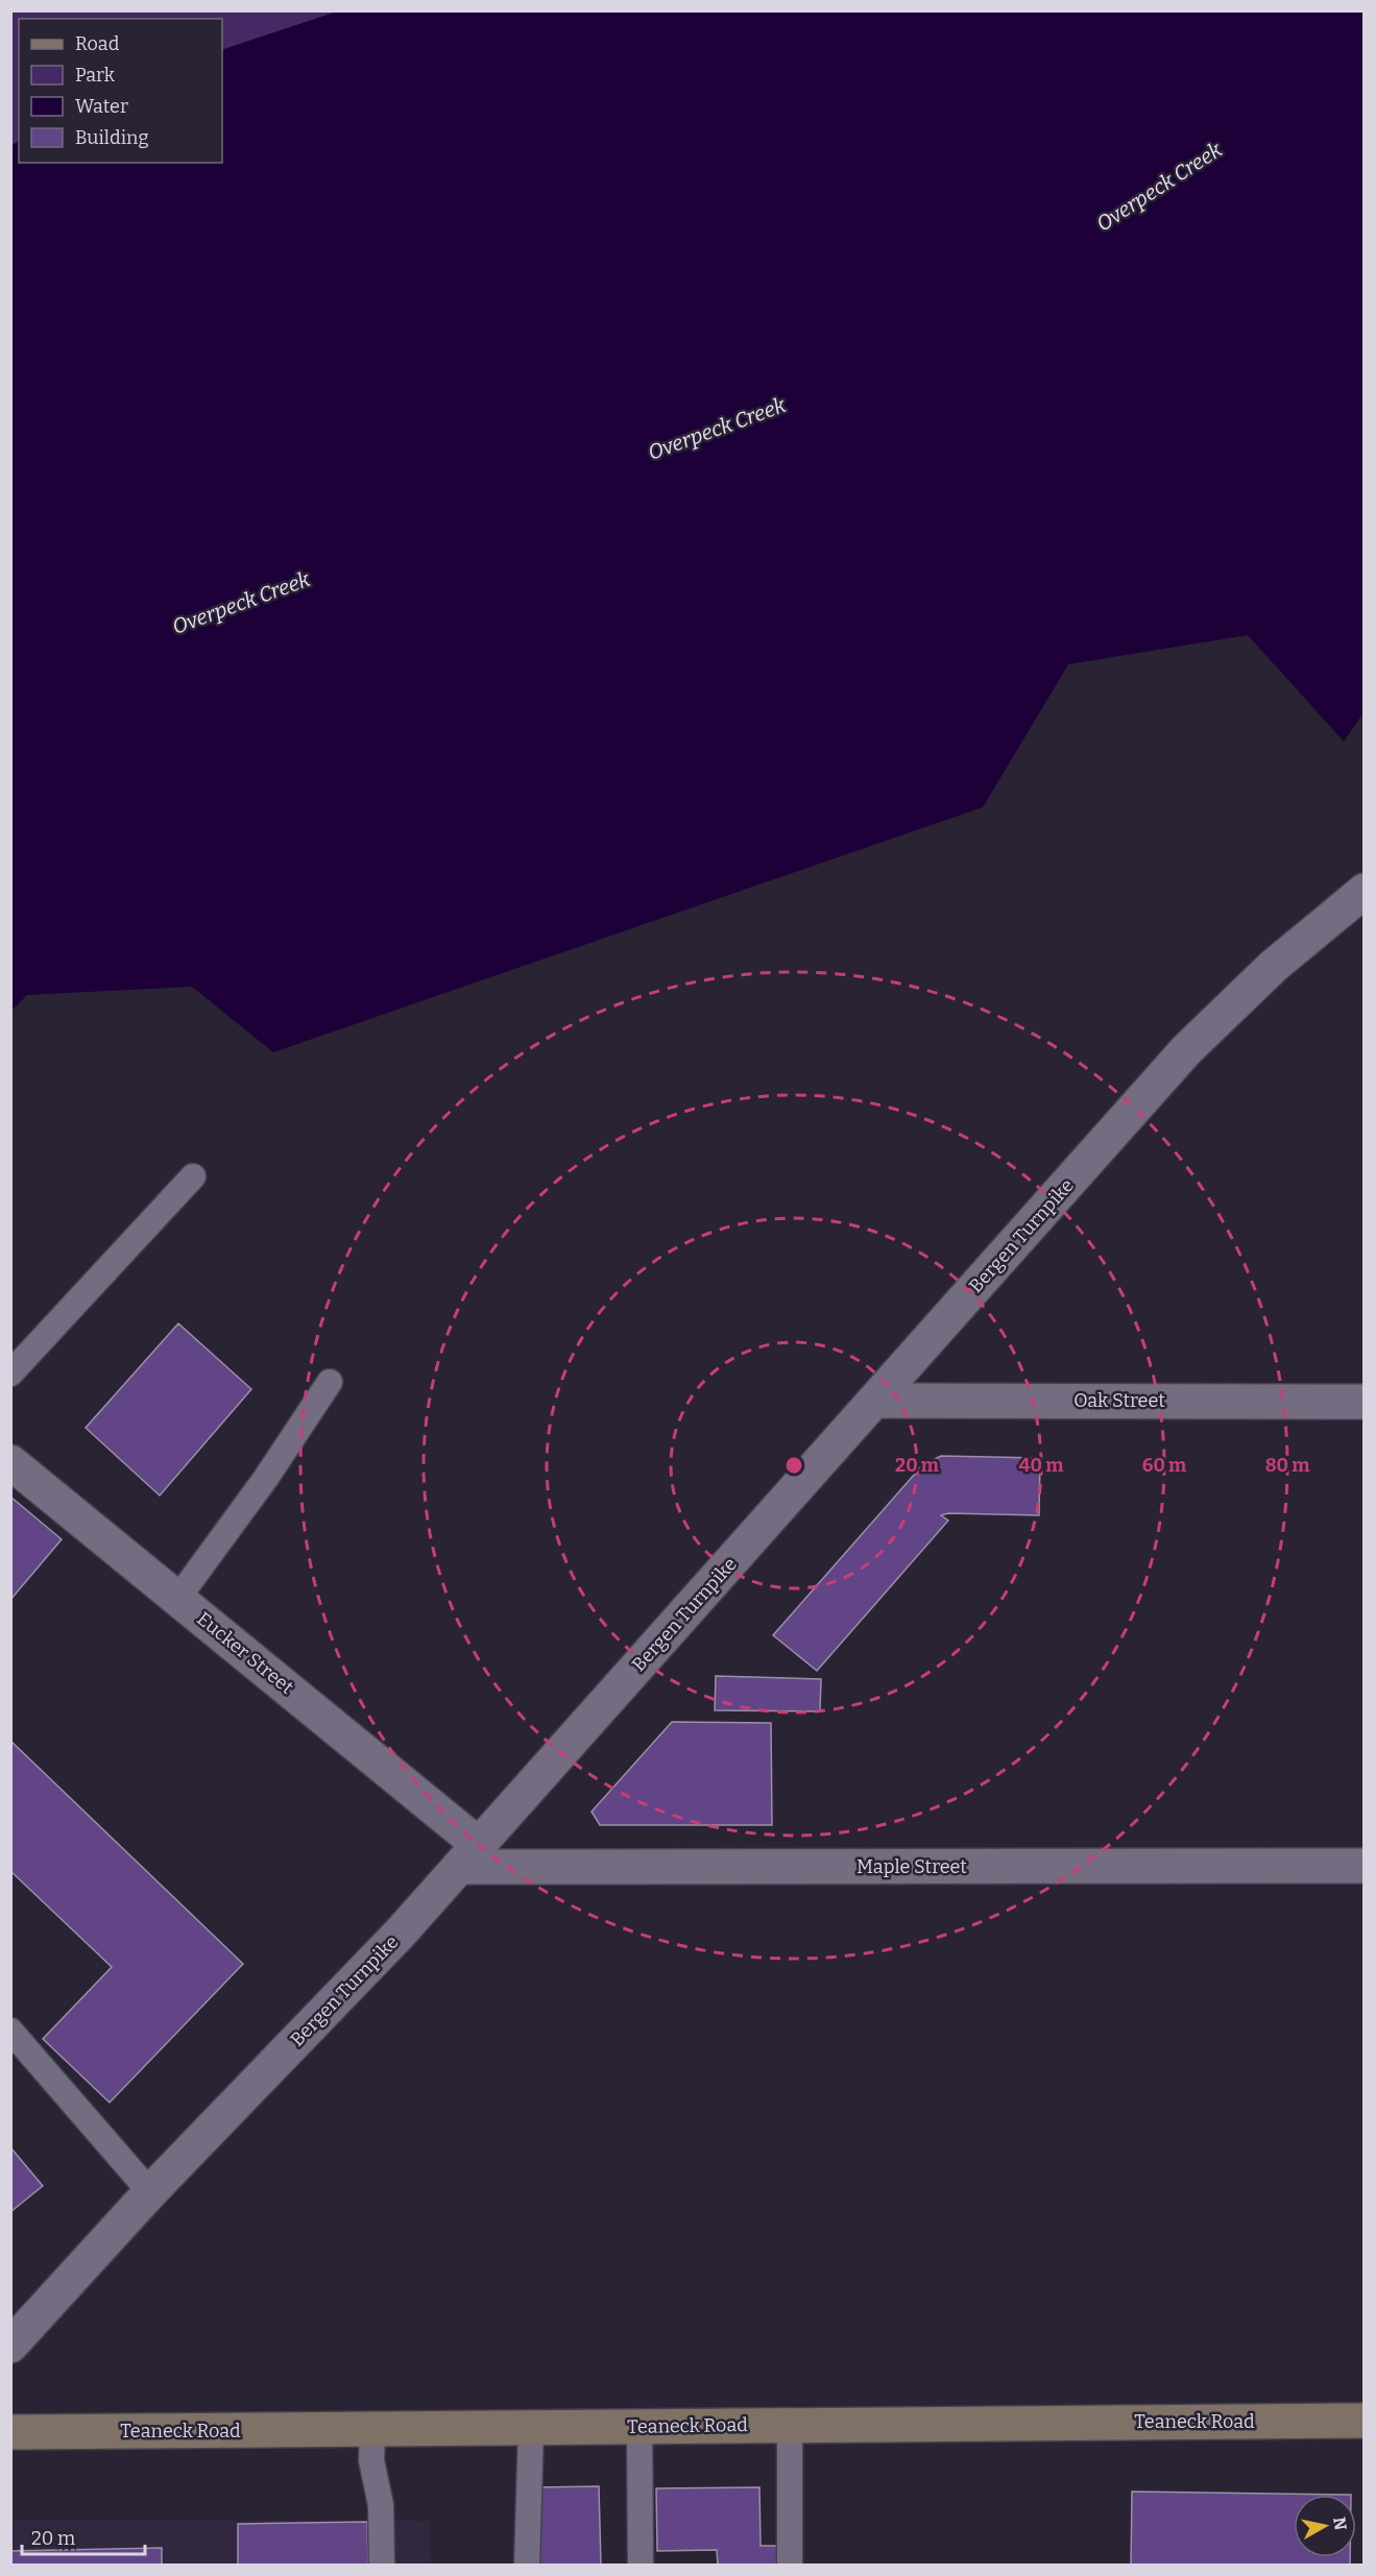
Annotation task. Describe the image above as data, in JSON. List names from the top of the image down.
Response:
{
  "streets": {
    "main road": ["Teaneck Road"],
    "street": [
      "Bergen Turnpike",
      "Oak Street",
      "Eucker Street",
      "Maple Street"
    ]
  },
  "crossings": [
    ["Bergen Turnpike", "Oak Street"],
    ["Bergen Turnpike", "Eucker Street"],
    ["Bergen Turnpike", "Maple Street"],
    ["Eucker Street", "Maple Street"]
  ],
  "water": ["Overpeck Creek"],
  "legend": [
    "Road",
    "Park",
    "Water",
    "Building"
  ],
  "scale_bar": "20 m",
  "north": "right",
  "rings": [
    "20 m",
    "40 m",
    "60 m",
    "80 m"
  ]
}
